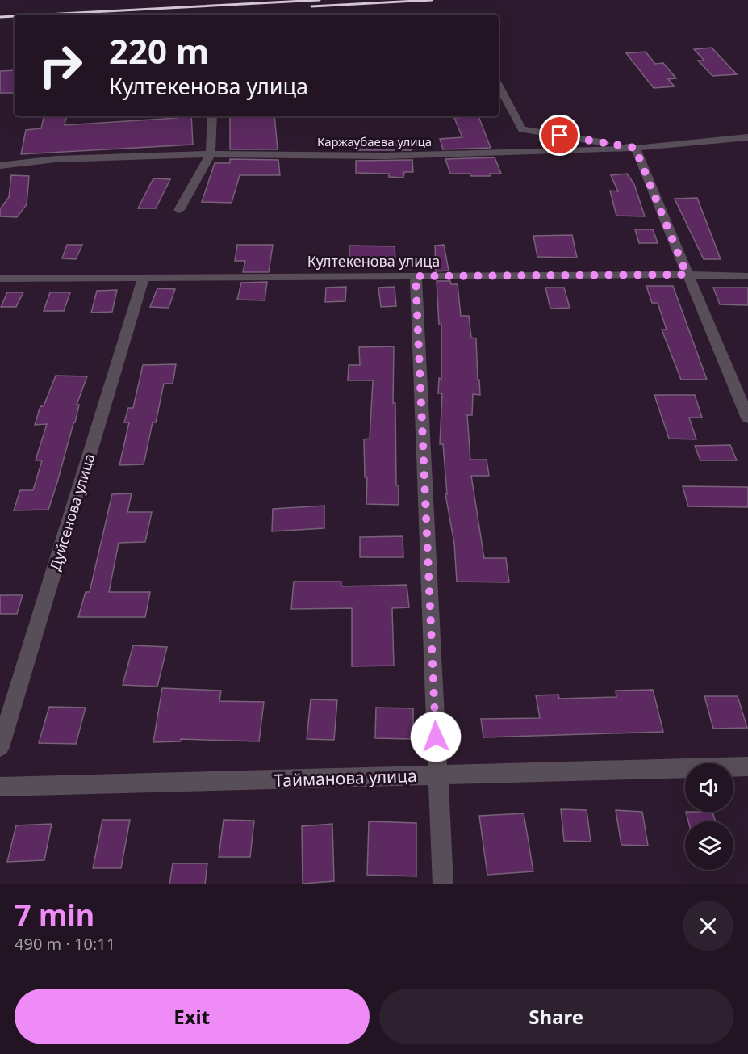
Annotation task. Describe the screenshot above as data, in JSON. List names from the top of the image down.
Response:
{
  "streets": {
    "street": [
      "Каржаубаева улица",
      "Култекенова улица",
      "Дуйсенова улица",
      "Тайманова улица"
    ]
  },
  "crossings": [
    ["Култекенова улица", "Дуйсенова улица"]
  ],
  "page": {
    "turn": ["220 m", "Култекенова улица"],
    "heading": ["7 min", "490 m · 10:11"],
    "buttons": ["Exit", "Share"]
  }
}
